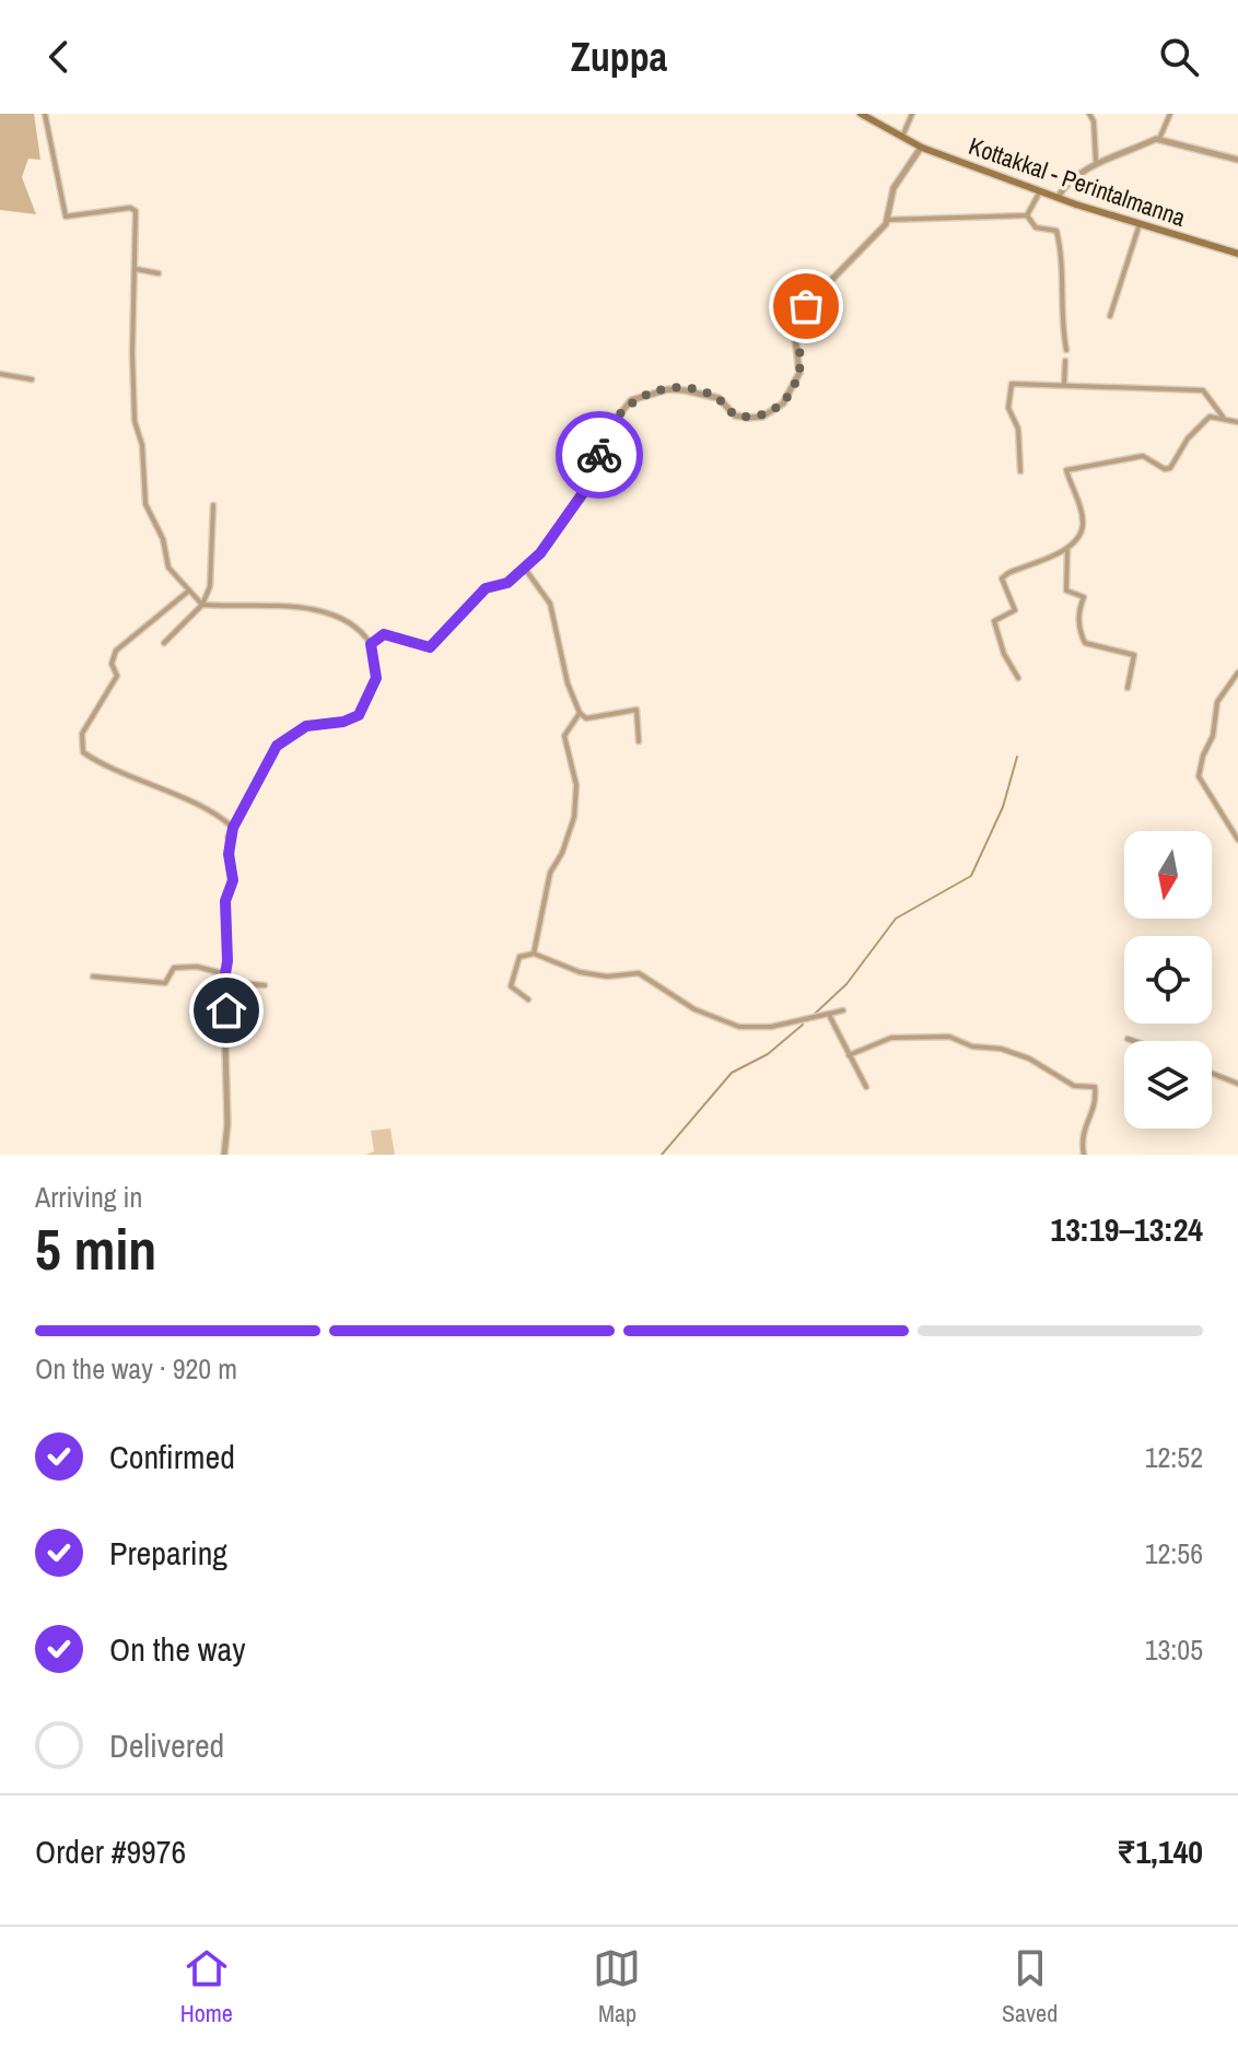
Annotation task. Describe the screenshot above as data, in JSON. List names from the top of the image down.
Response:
{
  "streets": {
    "main road": ["Kottakkal - Perintalmanna"]
  },
  "north": "bottom",
  "page": {
    "header": "Zuppa",
    "heading": ["5 min", "Arriving in", "13:19–13:24"],
    "panel": ["Order #9976", "₹1,140"],
    "bar": "On the way · 920 m",
    "list": [
      ["Confirmed", "12:52"],
      ["Preparing", "12:56"],
      ["On the way", "13:05"],
      "Delivered"
    ],
    "tabs": ["Home", "Map", "Saved"]
  }
}
